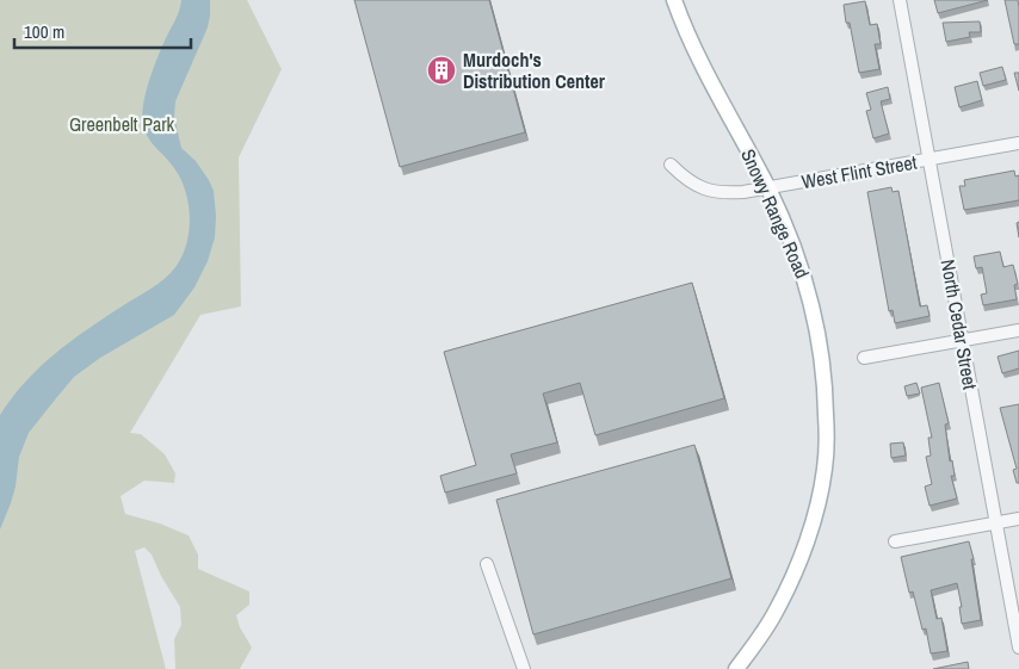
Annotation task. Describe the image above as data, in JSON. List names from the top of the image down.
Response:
{
  "streets": {
    "main road": ["Snowy Range Road"],
    "street": ["West Flint Street", "North Cedar Street"]
  },
  "crossings": [
    ["West Flint Street", "Snowy Range Road"],
    ["West Flint Street", "North Cedar Street"]
  ],
  "parks": ["Greenbelt Park"],
  "places": {
    "building": ["Murdoch's Distribution Center"]
  },
  "scale_bar": "100 m"
}
